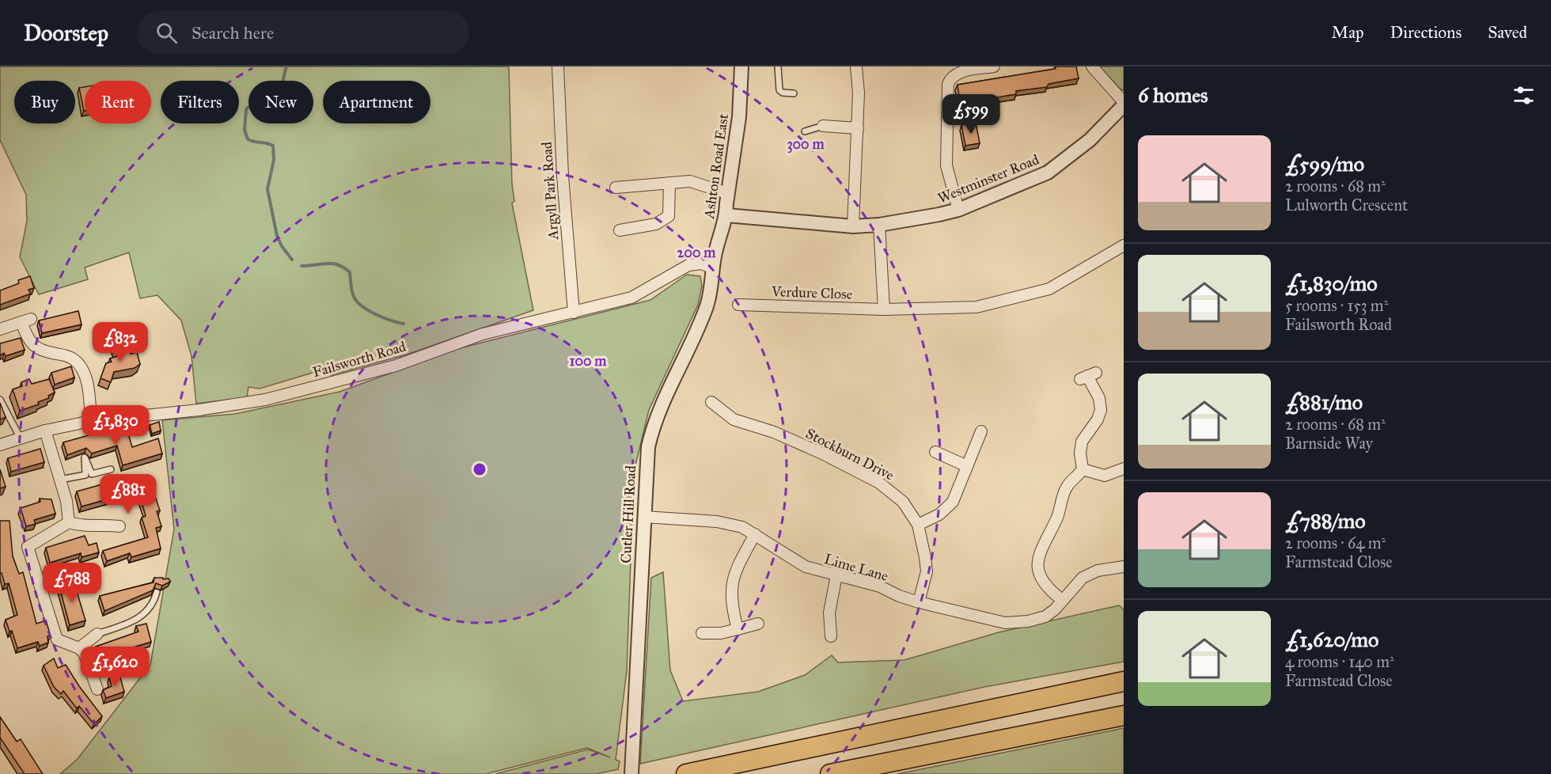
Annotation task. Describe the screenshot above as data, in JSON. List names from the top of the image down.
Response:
{
  "streets": {
    "street": [
      "Ashton Road East",
      "Westminster Road",
      "Argyll Park Road",
      "Verdure Close",
      "Failsworth Road",
      "Stockburn Drive",
      "Cutler Hill Road",
      "Lime Lane"
    ]
  },
  "crossings": [
    ["Ashton Road East", "Westminster Road"],
    ["Ashton Road East", "Failsworth Road"],
    ["Ashton Road East", "Cutler Hill Road"],
    ["Argyll Park Road", "Failsworth Road"],
    ["Failsworth Road", "Cutler Hill Road"],
    ["Stockburn Drive", "Lime Lane"],
    ["Cutler Hill Road", "Lime Lane"]
  ],
  "page": {
    "header": "Doorstep",
    "search": "Search here",
    "nav": ["Map", "Directions", "Saved"],
    "heading": "6 homes",
    "chip": [
      "Buy",
      "Rent",
      "Filters",
      "New",
      "Apartment"
    ],
    "price": [
      "£599",
      "£832",
      "£1,830",
      "£881",
      "£788",
      "£1,620"
    ],
    "list": [
      {
        "name": "£599/mo",
        "note": "2 rooms · 68 m² · Lulworth Crescent"
      },
      {
        "name": "£1,830/mo",
        "note": "5 rooms · 153 m² · Failsworth Road"
      },
      {
        "name": "£881/mo",
        "note": "2 rooms · 68 m² · Barnside Way"
      },
      {
        "name": "£788/mo",
        "note": "2 rooms · 64 m² · Farmstead Close"
      },
      {
        "name": "£1,620/mo",
        "note": "4 rooms · 140 m² · Farmstead Close"
      }
    ]
  },
  "rings": ["300 m", "200 m", "100 m"]
}
